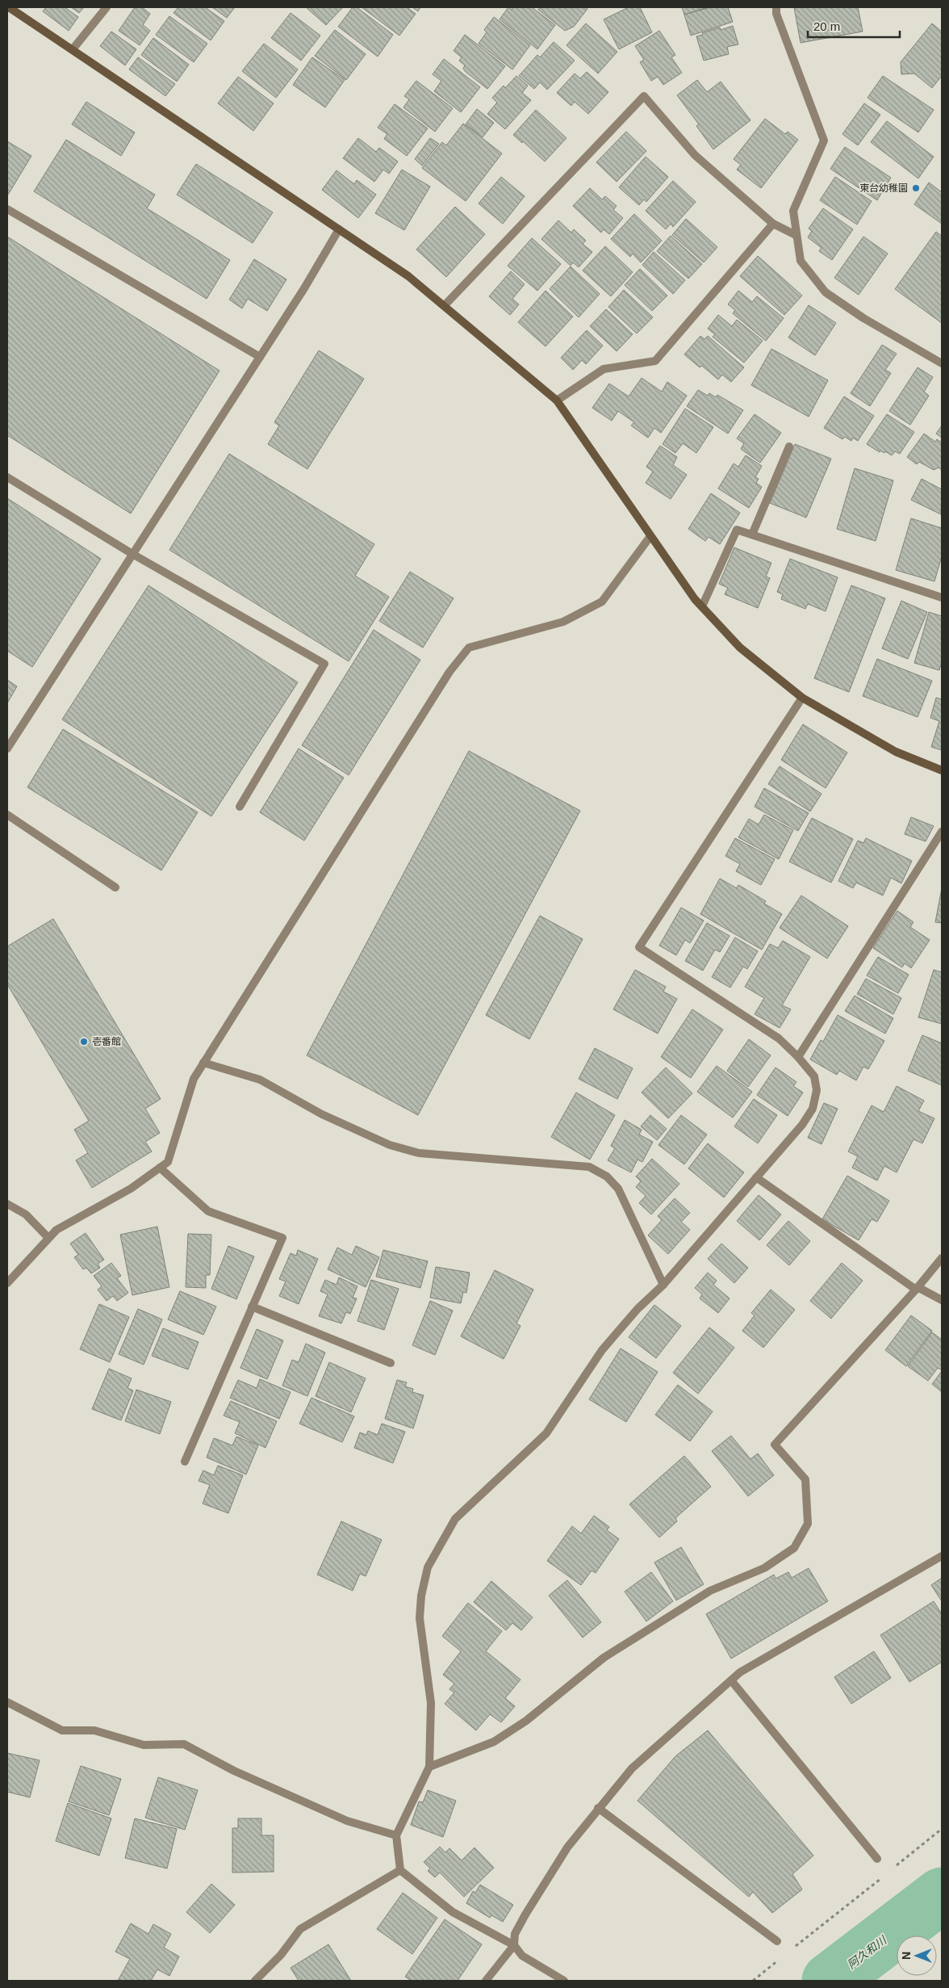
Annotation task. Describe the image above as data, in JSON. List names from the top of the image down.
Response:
{
  "water": ["阿久和川"],
  "places": ["東台幼稚園", "壱番館"],
  "scale_bar": "20 m",
  "north": "left"
}
